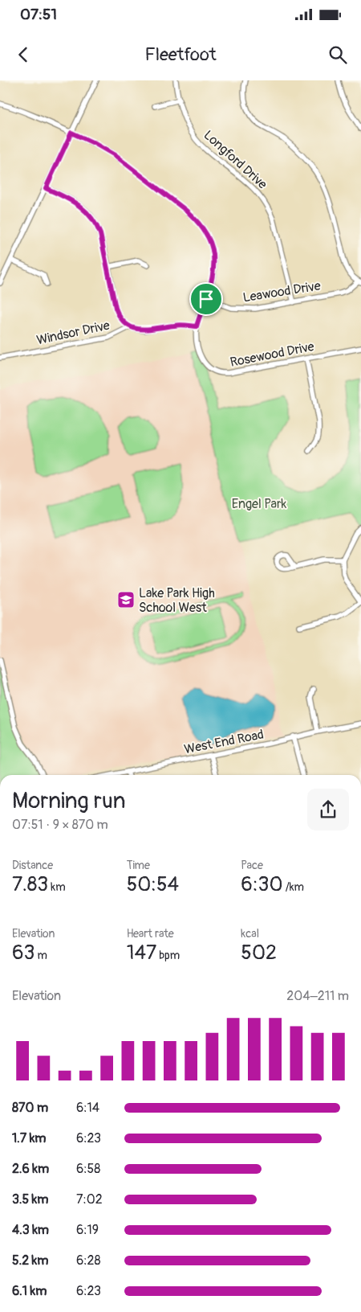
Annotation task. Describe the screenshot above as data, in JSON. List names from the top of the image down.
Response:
{
  "streets": {
    "street": [
      "Longford Drive",
      "Leawood Drive",
      "Windsor Drive",
      "Rosewood Drive",
      "West End Road"
    ]
  },
  "crossings": [
    ["Longford Drive", "Leawood Drive"],
    ["Leawood Drive", "Rosewood Drive"],
    ["Windsor Drive", "Rosewood Drive"]
  ],
  "parks": ["Engel Park"],
  "places": {
    "school or university": ["Lake Park High School West"]
  },
  "page": {
    "status": "07:51",
    "header": "Fleetfoot",
    "heading": ["Morning run", "07:51 · 9 × 870 m"],
    "stats": [
      ["Distance", "7.83 km"],
      ["Time", "50:54"],
      ["Pace", "6:30 /km"],
      ["Elevation", "63 m"],
      ["Heart rate", "147 bpm"],
      ["kcal", "502"]
    ],
    "chart": ["Elevation", "204–211 m"],
    "list": [
      {
        "name": "870 m",
        "note": "6:14"
      },
      {
        "name": "1.7 km",
        "note": "6:23"
      },
      {
        "name": "2.6 km",
        "note": "6:58"
      },
      {
        "name": "3.5 km",
        "note": "7:02"
      },
      {
        "name": "4.3 km",
        "note": "6:19"
      },
      {
        "name": "5.2 km",
        "note": "6:28"
      },
      {
        "name": "6.1 km",
        "note": "6:23"
      }
    ]
  }
}
